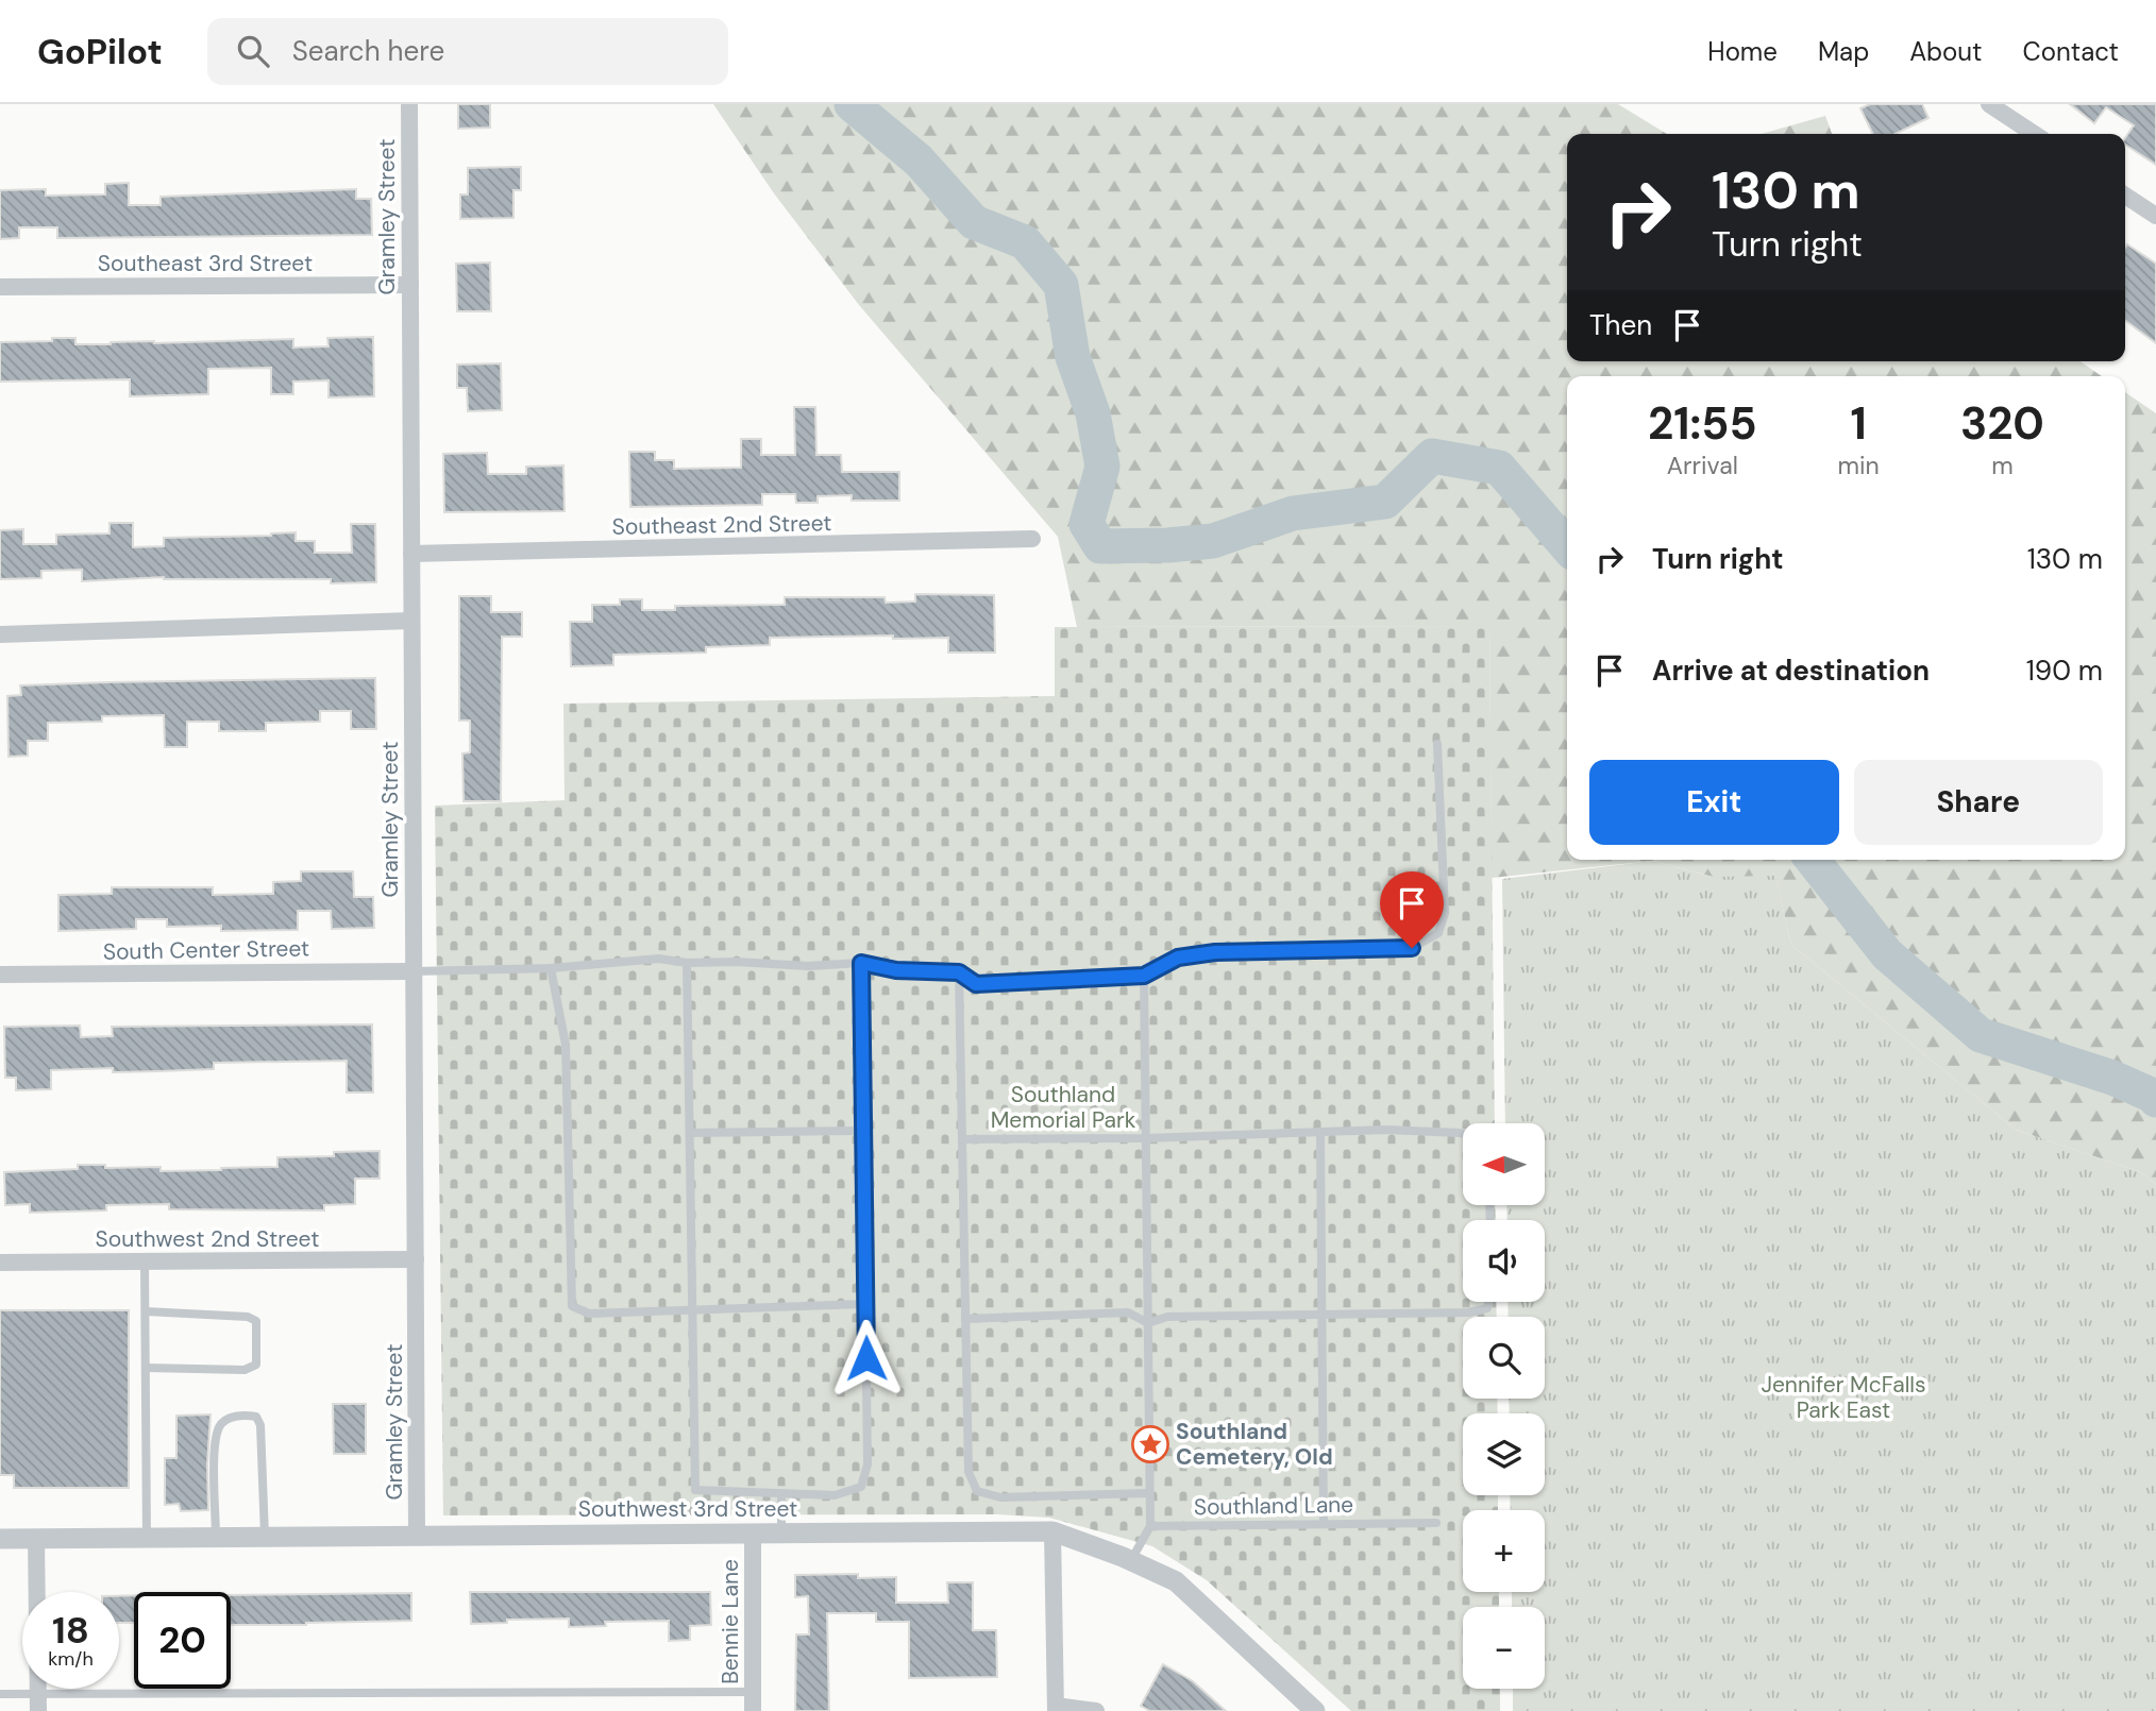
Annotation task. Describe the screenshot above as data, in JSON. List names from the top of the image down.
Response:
{
  "streets": {
    "street": [
      "Gramley Street",
      "Southeast 3rd Street",
      "Southeast 2nd Street",
      "South Center Street",
      "Southwest 2nd Street",
      "Southwest 3rd Street",
      "Bennie Lane"
    ],
    "lane": ["Southland Lane"]
  },
  "crossings": [
    ["Gramley Street", "Southeast 3rd Street"],
    ["Gramley Street", "Southeast 2nd Street"],
    ["Gramley Street", "South Center Street"],
    ["Gramley Street", "Southwest 2nd Street"],
    ["Gramley Street", "Southwest 3rd Street"],
    ["Southwest 3rd Street", "Bennie Lane"]
  ],
  "parks": ["Southland Memorial Park", "Jennifer McFalls Park East"],
  "places": {
    "place": ["Southland Cemetery, Old"]
  },
  "north": "left",
  "page": {
    "header": "GoPilot",
    "search": "Search here",
    "nav": [
      "Home",
      "Map",
      "About",
      "Contact"
    ],
    "turn": ["130 m", "Turn right"],
    "then": "Then",
    "eta": [
      "21:55",
      "Arrival",
      "1",
      "min",
      "320",
      "m"
    ],
    "list": [
      {
        "name": "Turn right",
        "value": "130 m"
      },
      {
        "name": "Arrive at destination",
        "value": "190 m"
      }
    ],
    "buttons": ["Exit", "Share"],
    "map_buttons": ["+", "−"],
    "speed": "18 km/h",
    "limit": "20"
  }
}
